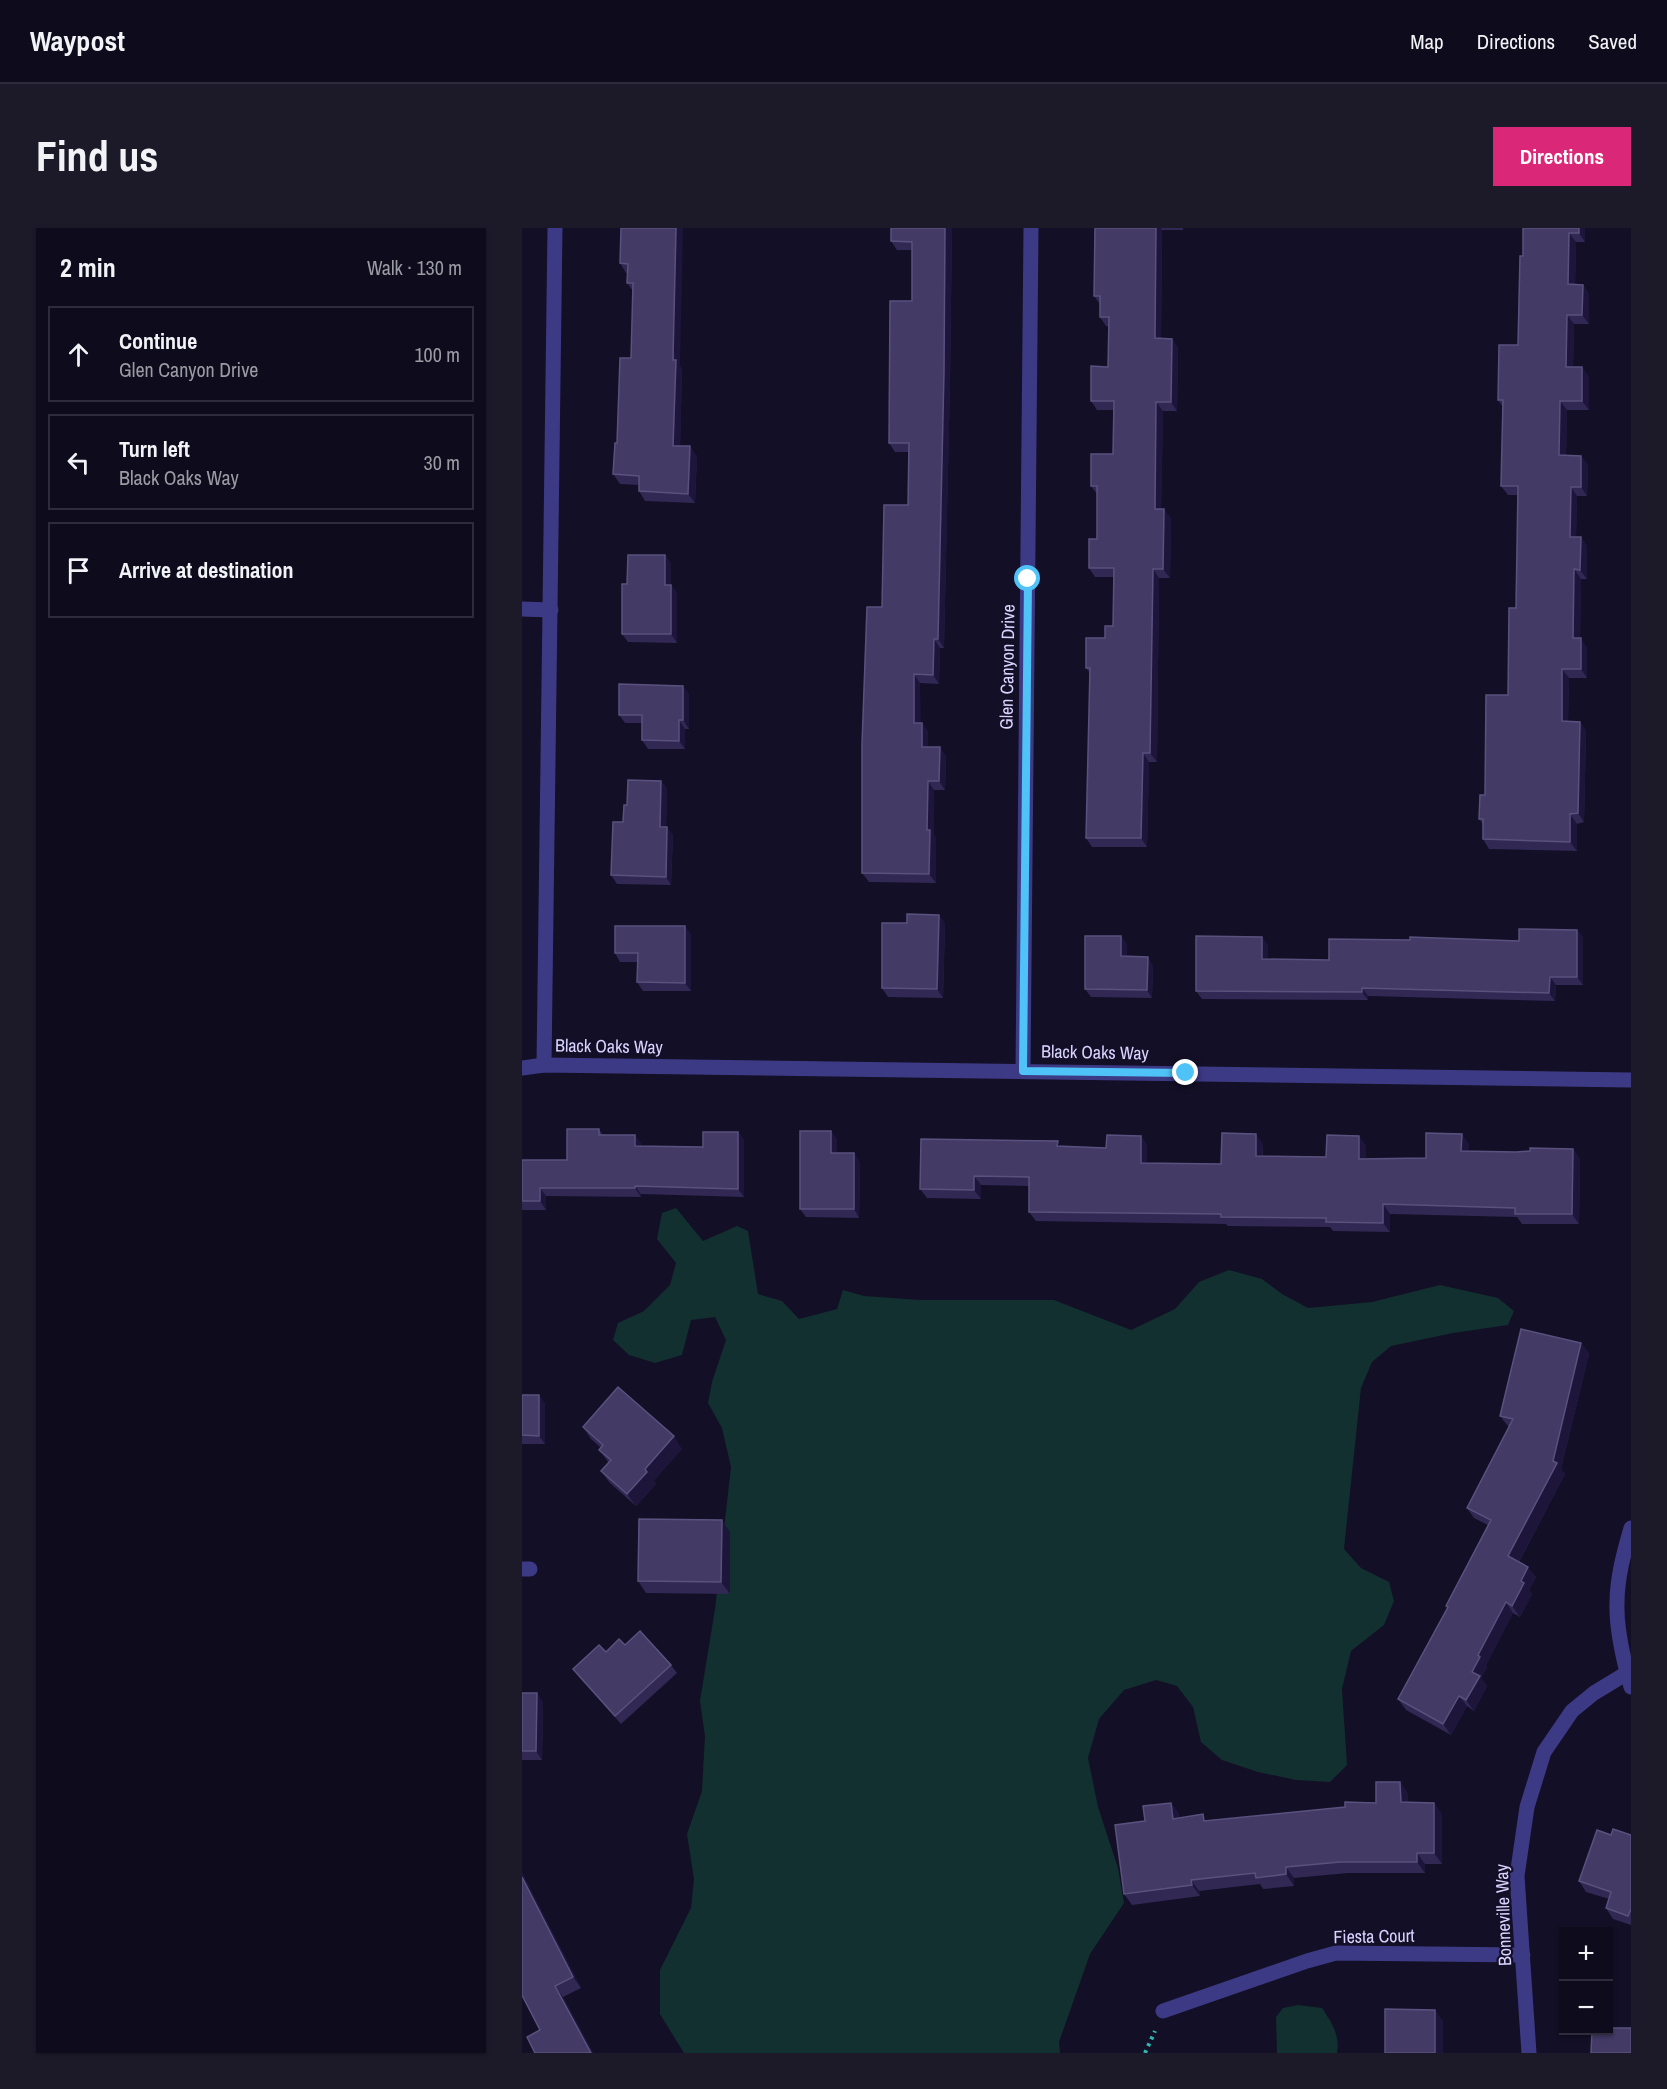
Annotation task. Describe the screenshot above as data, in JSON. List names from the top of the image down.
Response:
{
  "streets": {
    "street": [
      "Glen Canyon Drive",
      "Black Oaks Way",
      "Bonneville Way",
      "Fiesta Court"
    ]
  },
  "crossings": [
    ["Glen Canyon Drive", "Black Oaks Way"],
    ["Bonneville Way", "Fiesta Court"]
  ],
  "page": {
    "header": "Waypost",
    "nav": ["Map", "Directions", "Saved"],
    "buttons": "Directions",
    "title": "Find us",
    "heading": ["2 min", "Walk · 130 m"],
    "list": [
      ["Continue", "Glen Canyon Drive", "100 m"],
      ["Turn left", "Black Oaks Way", "30 m"],
      "Arrive at destination"
    ],
    "map_buttons": ["+", "−"]
  }
}
